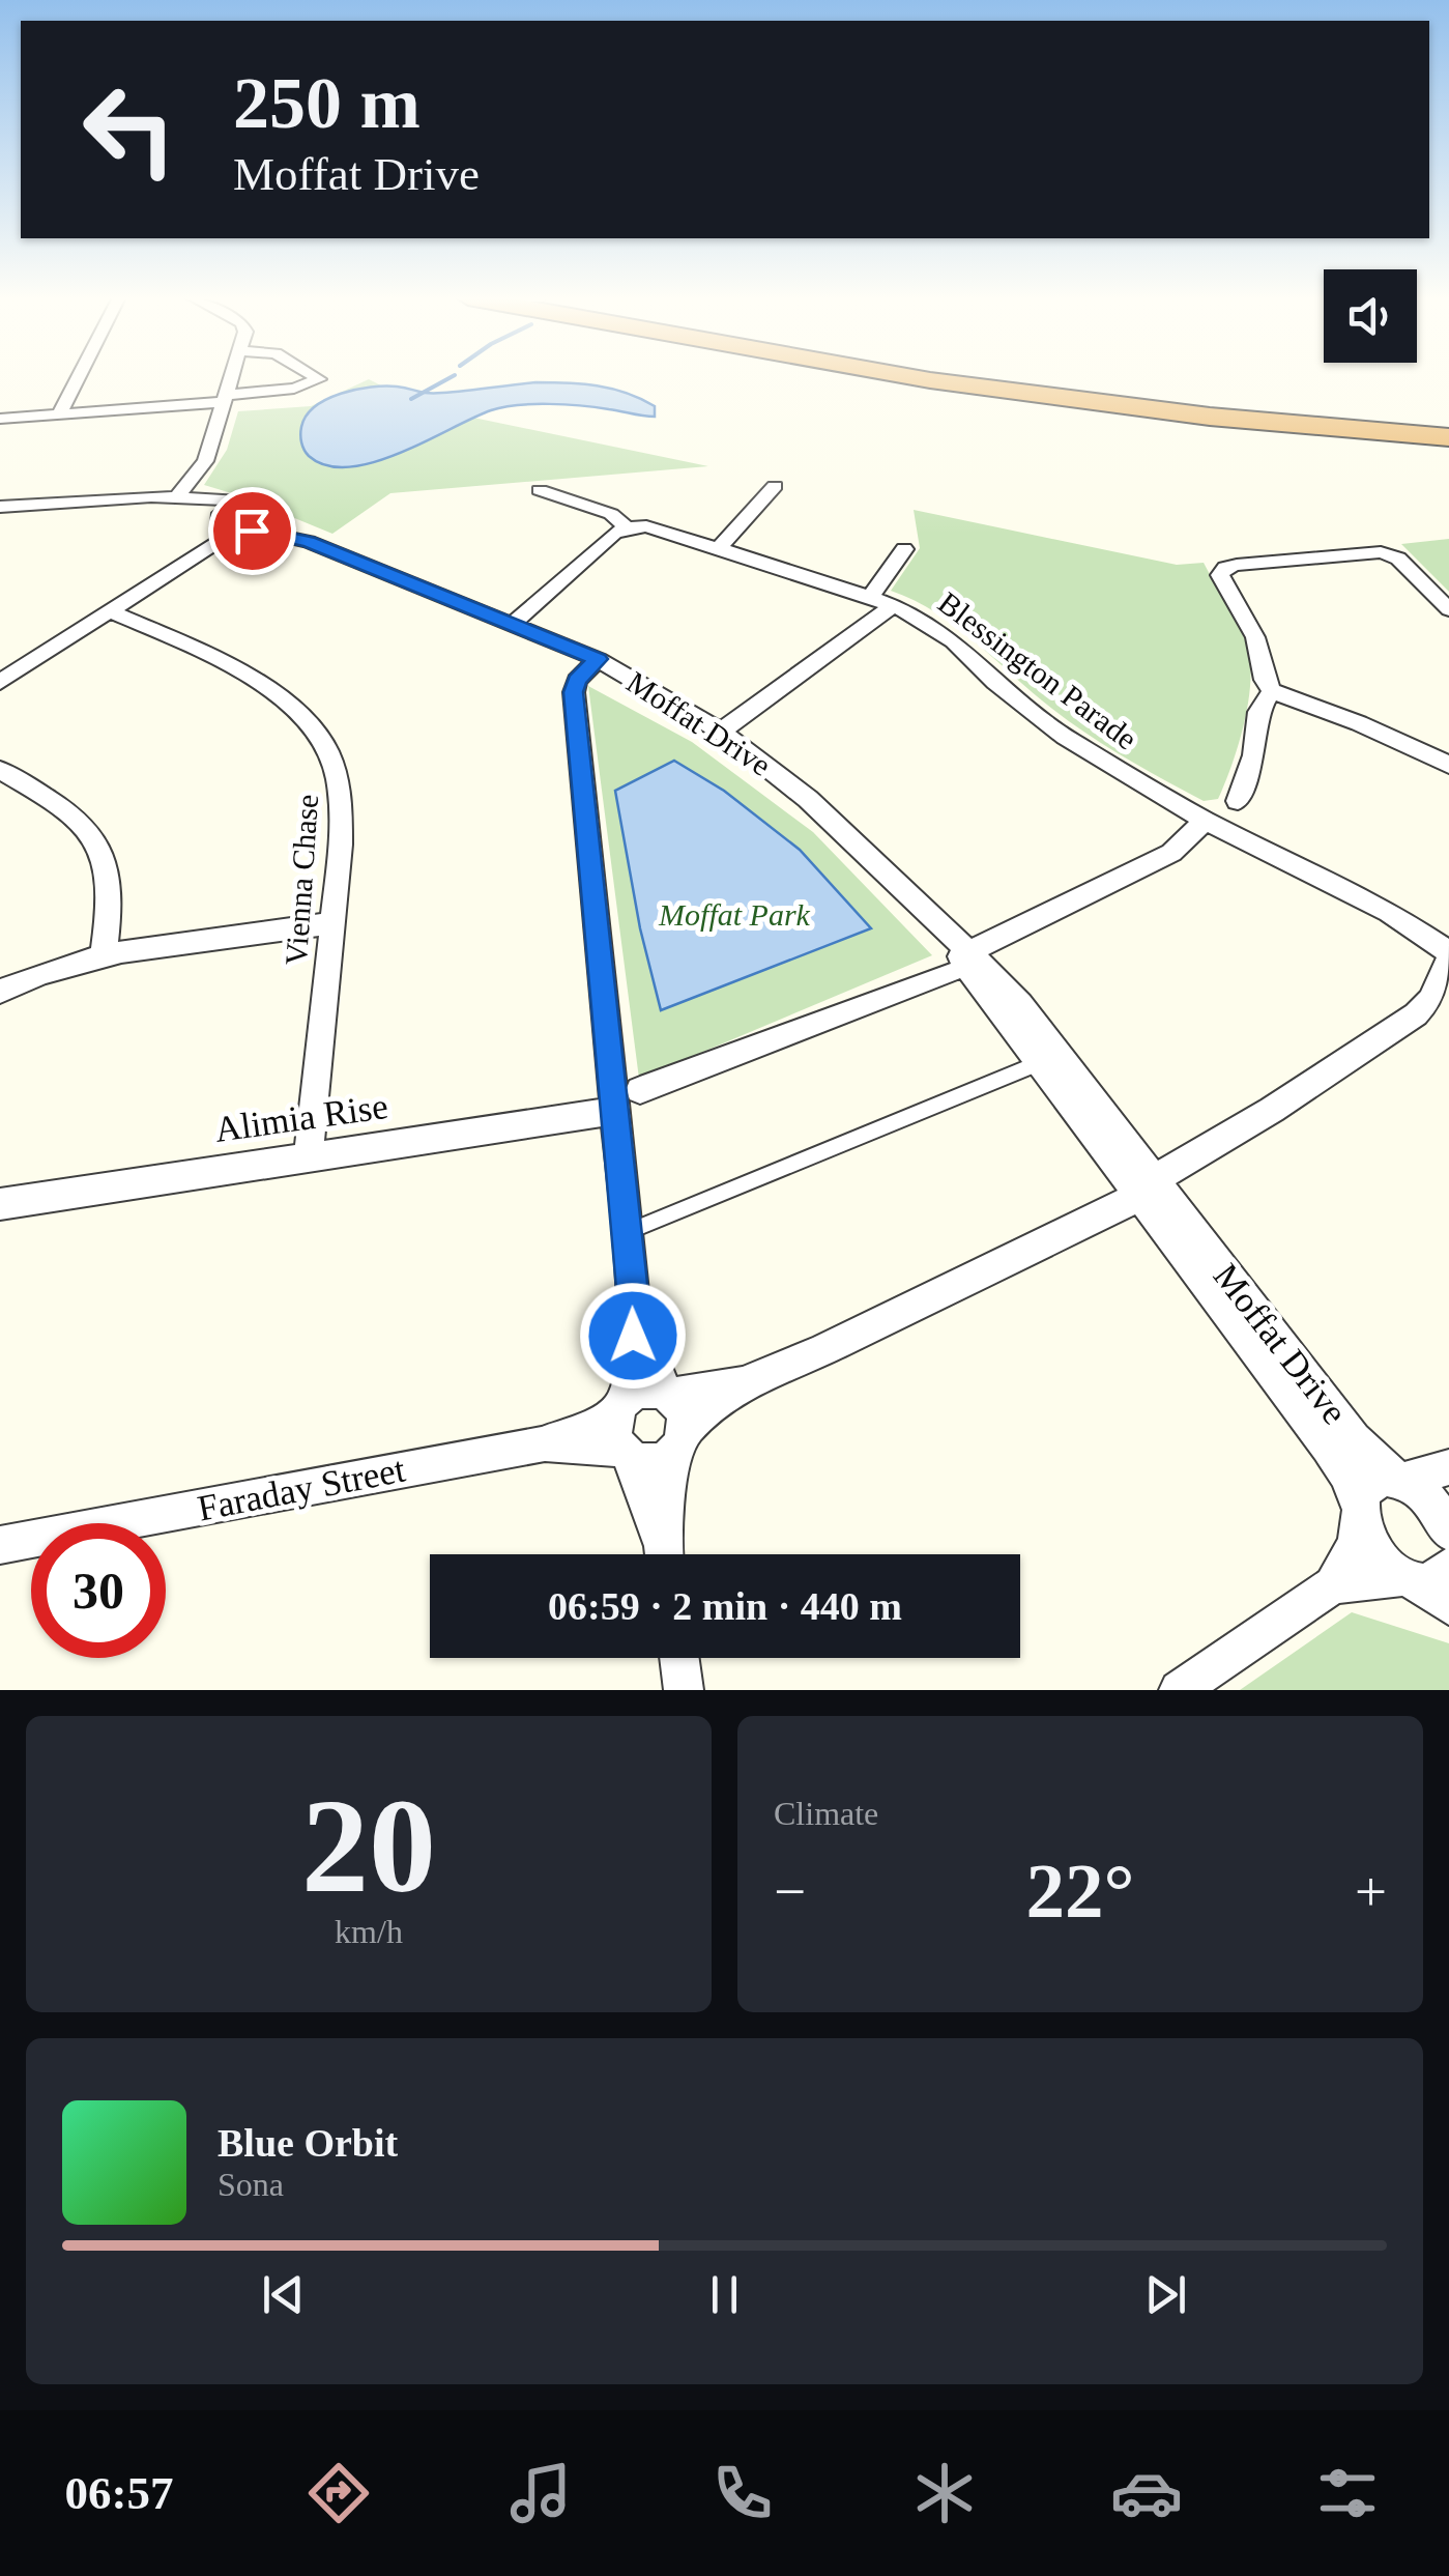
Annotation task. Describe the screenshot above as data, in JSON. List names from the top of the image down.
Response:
{
  "streets": {
    "street": [
      "Blessington Parade",
      "Moffat Drive",
      "Vienna Chase",
      "Alimia Rise",
      "Faraday Street"
    ]
  },
  "crossings": [
    ["Vienna Chase", "Alimia Rise"]
  ],
  "parks": ["Moffat Park"],
  "page": {
    "turn": ["250 m", "Moffat Drive"],
    "limit": "30",
    "trip": "06:59 · 2 min · 440 m",
    "tile": [
      ["20", "km/h"],
      "Climate"
    ],
    "heat": ["−", "22°", "+"],
    "song": ["Blue Orbit", "Sona"],
    "tabs": "06:57"
  }
}
